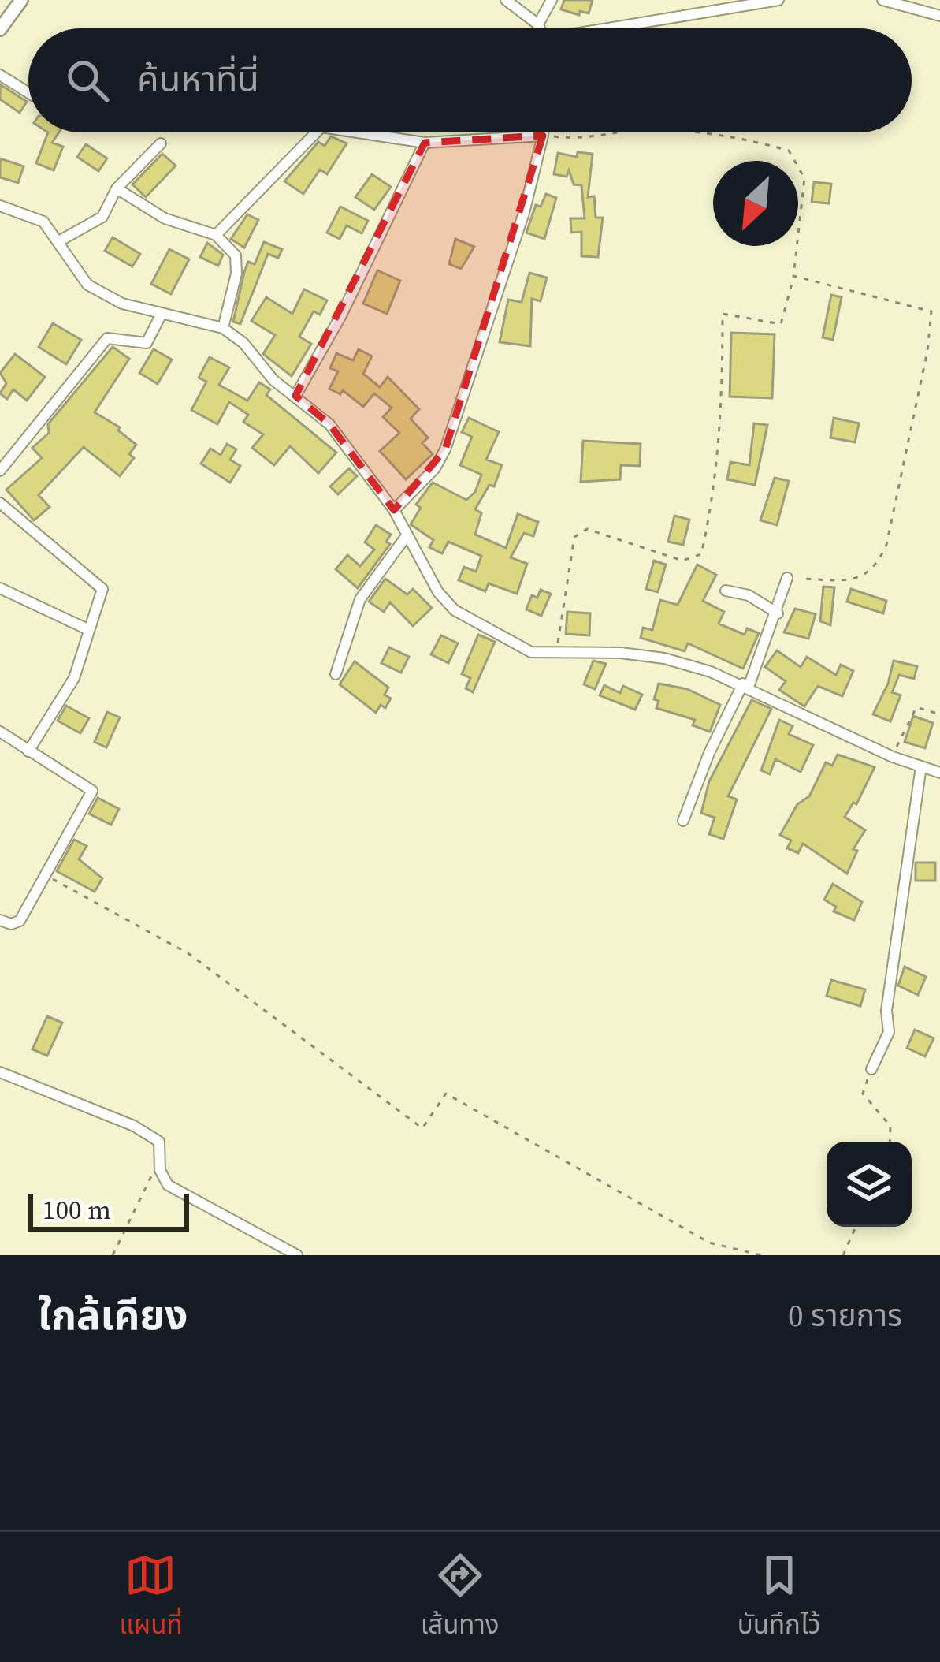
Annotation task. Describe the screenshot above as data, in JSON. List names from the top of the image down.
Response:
{
  "scale_bar": "100 m",
  "north": "bottom left",
  "page": {
    "search": "ค้นหาที่นี่",
    "scale": "100 m",
    "heading": ["ใกล้เคียง", "0 รายการ"],
    "nav": ["แผนที่", "เส้นทาง", "บันทึกไว้"]
  }
}
